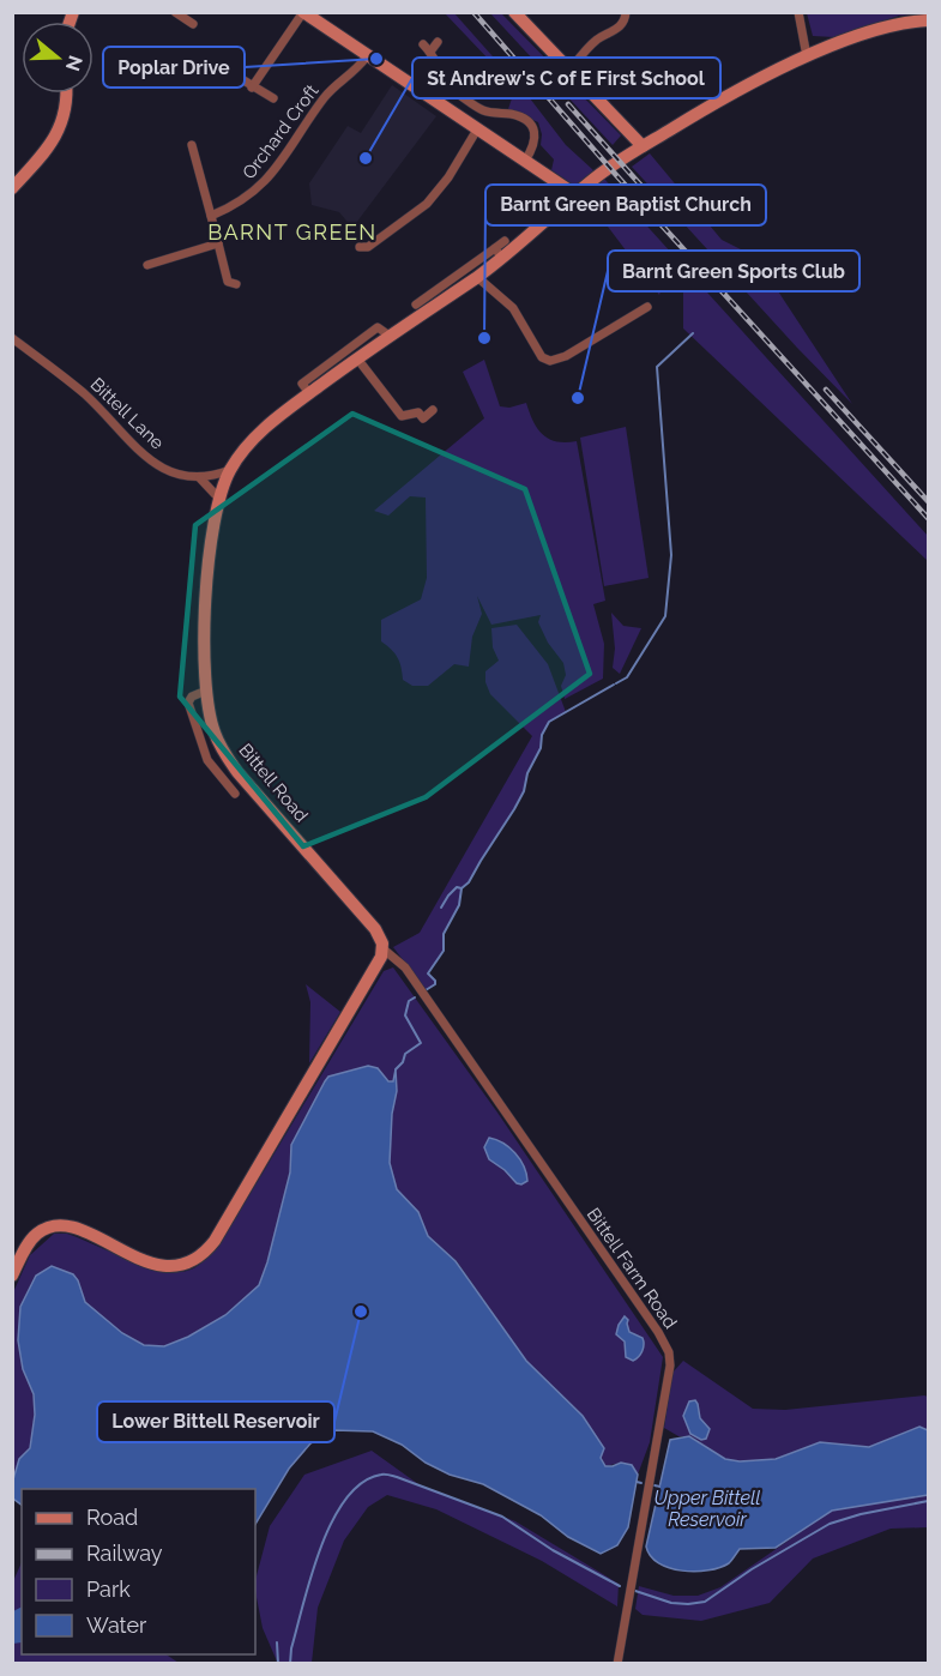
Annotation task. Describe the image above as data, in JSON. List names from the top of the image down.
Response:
{
  "streets": {
    "main road": ["Bittell Road"],
    "street": ["Orchard Croft", "Bittell Lane", "Bittell Farm Road"]
  },
  "crossings": [
    ["Bittell Road", "Bittell Farm Road"]
  ],
  "districts": ["BARNT GREEN"],
  "water": ["Upper Bittell Reservoir"],
  "places": [
    "Poplar Drive",
    "St Andrew's C of E First School",
    "Barnt Green Baptist Church",
    "Barnt Green Sports Club",
    "Lower Bittell Reservoir"
  ],
  "legend": [
    "Road",
    "Railway",
    "Park",
    "Water"
  ],
  "north": "right"
}
